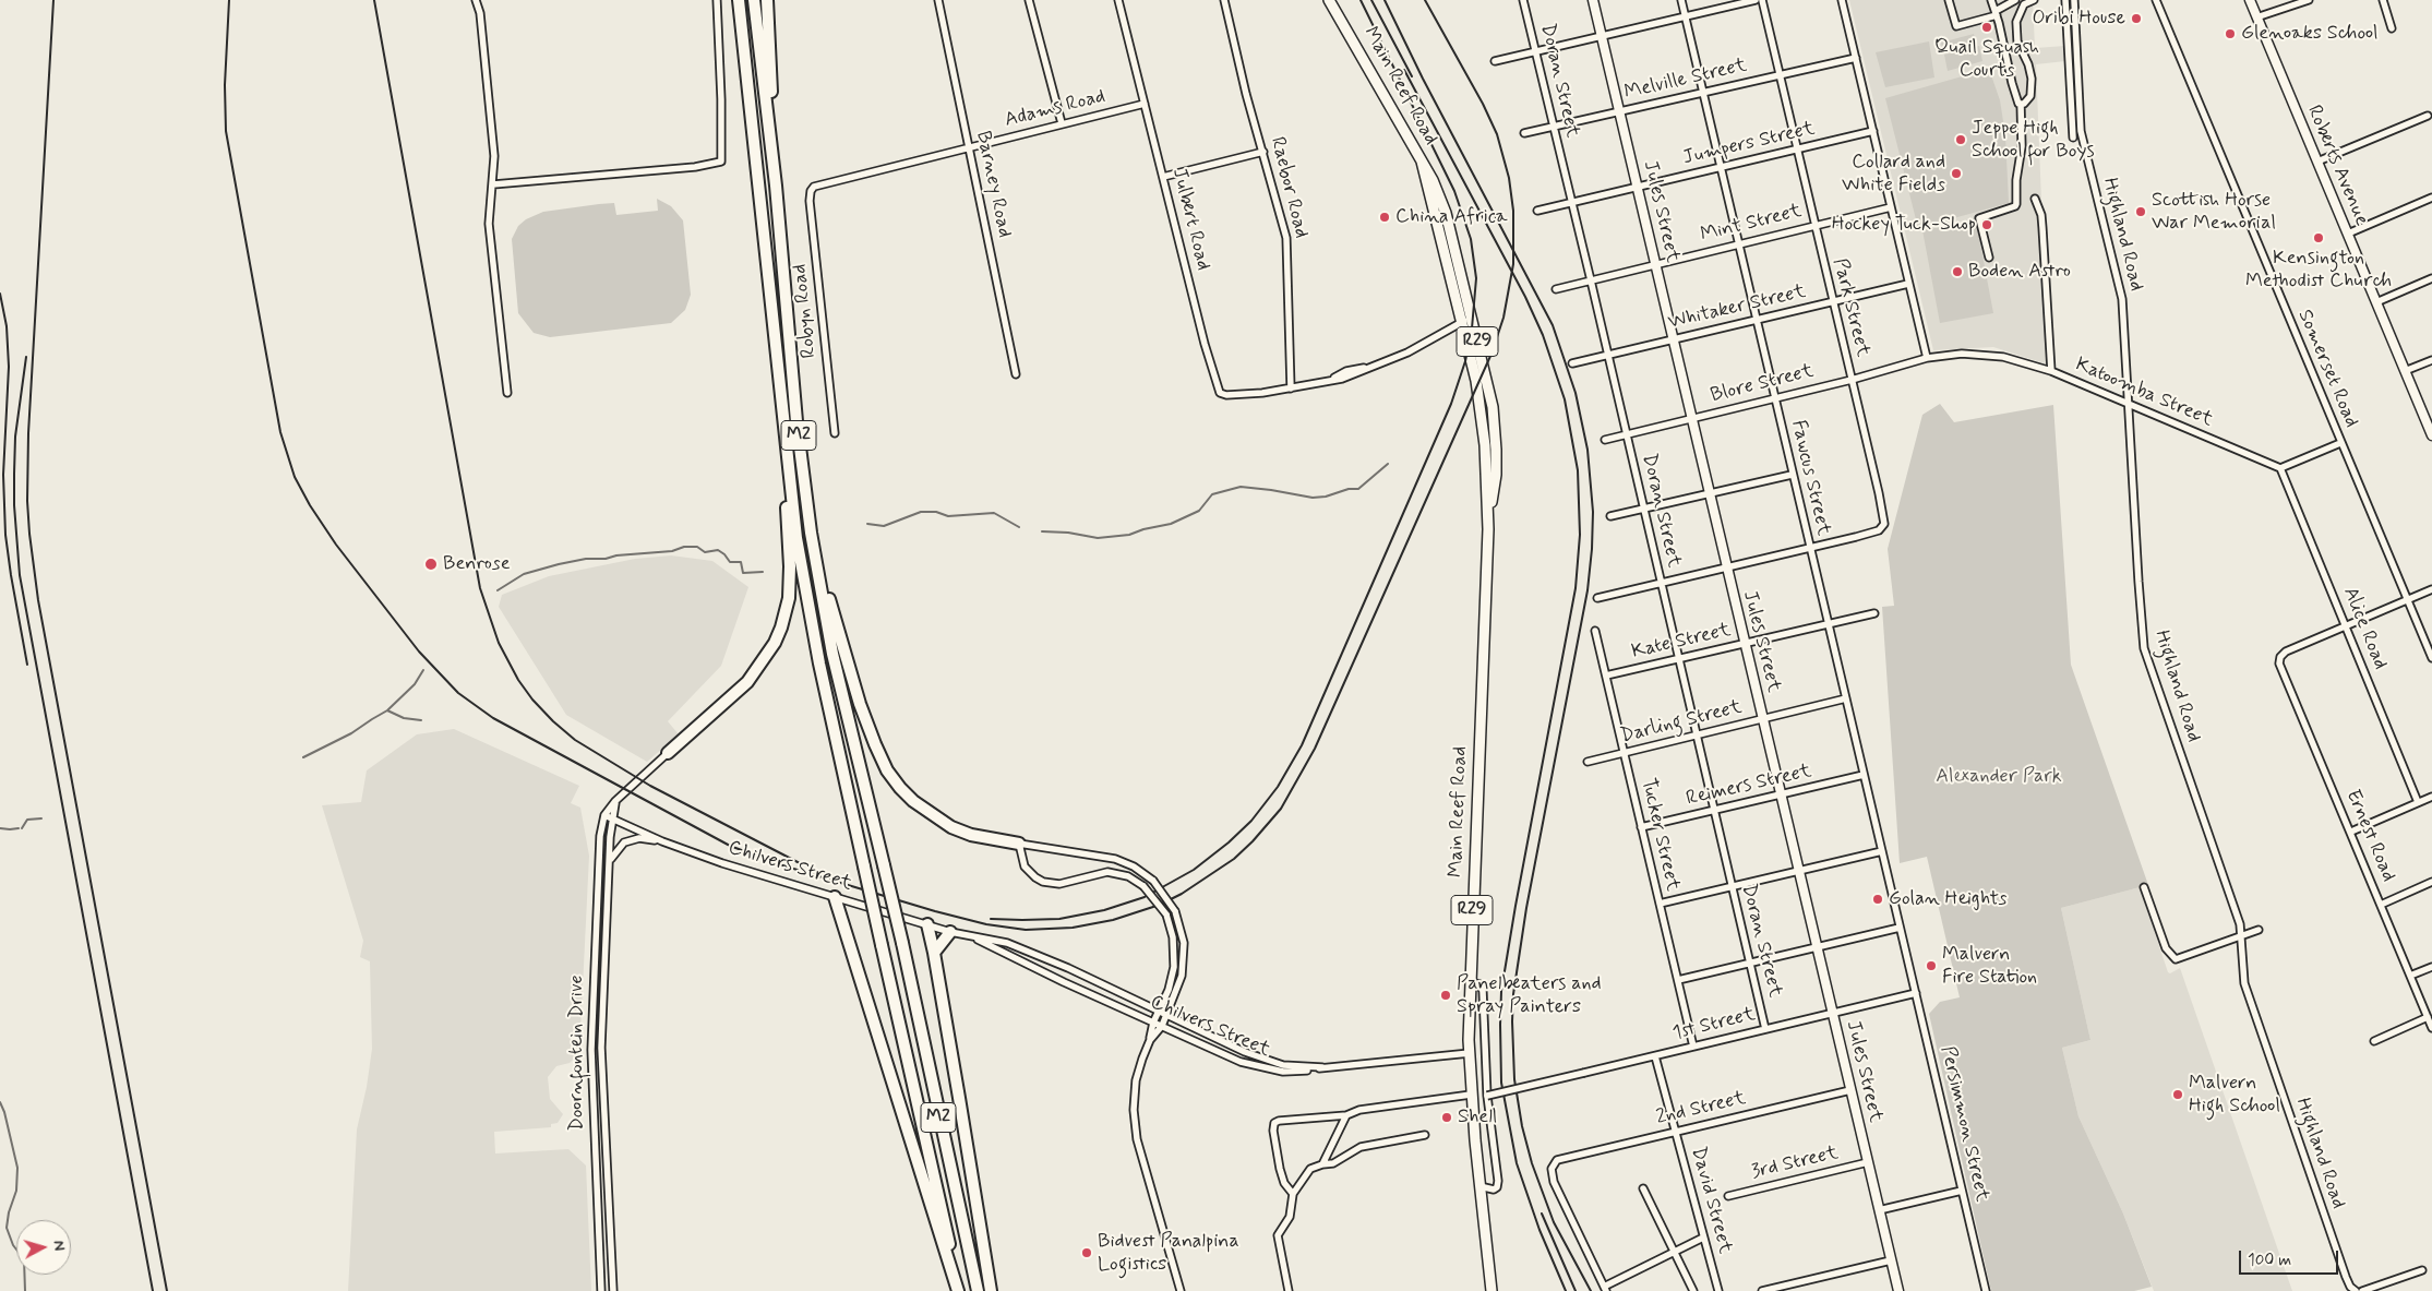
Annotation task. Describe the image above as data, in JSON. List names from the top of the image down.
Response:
{
  "streets": {
    "highway": ["M2"],
    "main road": [
      "Main Reef Road",
      "Roberts Avenue",
      "Jules Street",
      "R29"
    ],
    "street": [
      "Melville Street",
      "Doran Street",
      "Adams Road",
      "Jumpers Street",
      "Barney Road",
      "Raebor Road",
      "Julbert Road",
      "Mint Street",
      "Highland Road",
      "Whitaker Street",
      "Park Street",
      "Robyn Road",
      "Somerset Road",
      "Blore Street",
      "Katoomba Street",
      "Fawcus Street",
      "Alice Road",
      "Kate Street",
      "Darling Street",
      "Reimers Street",
      "Tucker Street",
      "Ernest Road",
      "Chilvers Street",
      "1st Street",
      "Doornfontein Drive",
      "2nd Street",
      "Persimmon Street",
      "3rd Street",
      "David Street"
    ]
  },
  "crossings": [
    ["Melville Street", "Doran Street"],
    ["Melville Street", "Jules Street"],
    ["Melville Street", "Park Street"],
    ["Melville Street", "Fawcus Street"],
    ["Doran Street", "Jumpers Street"],
    ["Doran Street", "Mint Street"],
    ["Doran Street", "Whitaker Street"],
    ["Doran Street", "Blore Street"],
    ["Doran Street", "Kate Street"],
    ["Doran Street", "Darling Street"],
    ["Doran Street", "Reimers Street"],
    ["Doran Street", "1st Street"],
    ["Main Reef Road", "Chilvers Street"],
    ["Adams Road", "Barney Road"],
    ["Adams Road", "Julbert Road"],
    ["Adams Road", "Robyn Road"],
    ["Jumpers Street", "Jules Street"],
    ["Jumpers Street", "Park Street"],
    ["Jumpers Street", "Fawcus Street"],
    ["Raebor Road", "Julbert Road"],
    ["Jules Street", "Mint Street"],
    ["Jules Street", "Whitaker Street"],
    ["Jules Street", "Blore Street"],
    ["Jules Street", "Kate Street"],
    ["Jules Street", "Darling Street"],
    ["Jules Street", "Reimers Street"],
    ["Jules Street", "1st Street"],
    ["Jules Street", "2nd Street"],
    ["Jules Street", "3rd Street"],
    ["Mint Street", "Park Street"],
    ["Mint Street", "Fawcus Street"],
    ["Highland Road", "Katoomba Street"],
    ["Whitaker Street", "Park Street"],
    ["Whitaker Street", "Fawcus Street"],
    ["Park Street", "Blore Street"],
    ["Park Street", "Fawcus Street"],
    ["Blore Street", "Katoomba Street"],
    ["Blore Street", "Fawcus Street"],
    ["Katoomba Street", "Alice Road"],
    ["Fawcus Street", "Kate Street"],
    ["Fawcus Street", "Darling Street"],
    ["Fawcus Street", "Reimers Street"],
    ["Fawcus Street", "Persimmon Street"],
    ["Alice Road", "Ernest Road"],
    ["Kate Street", "Tucker Street"],
    ["Darling Street", "Tucker Street"],
    ["Reimers Street", "Tucker Street"],
    ["Tucker Street", "1st Street"],
    ["Chilvers Street", "Doornfontein Drive"],
    ["1st Street", "Persimmon Street"],
    ["1st Street", "David Street"],
    ["2nd Street", "David Street"]
  ],
  "parks": ["Alexander Park"],
  "places": [
    "Oribi House",
    "Quail Squash Courts",
    "Glenoaks School",
    "Jeppe High School for Boys",
    "Collard and White Fields",
    "Scottish Horse War Memorial",
    "China Africa",
    "Hockey Tuck-Shop",
    "Kensington Methodist Church",
    "Boden Astro",
    "Benrose",
    "Golan Heights",
    "Malvern Fire Station",
    "Panelbeaters and Spray Painters",
    "Malvern High School",
    "Shell",
    "Bidvest Panalpina Logistics"
  ],
  "scale_bar": "100 m",
  "north": "right"
}
